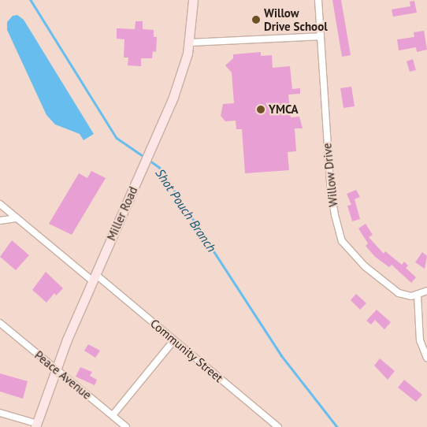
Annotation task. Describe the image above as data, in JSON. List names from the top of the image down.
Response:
{
  "streets": {
    "main road": ["Miller Road"],
    "street": ["Willow Drive", "Community Street", "Peace Avenue"]
  },
  "crossings": [
    ["Miller Road", "Community Street"],
    ["Miller Road", "Peace Avenue"]
  ],
  "water": ["Shot Pouch Branch"],
  "places": ["Willow Drive School", "YMCA"]
}
